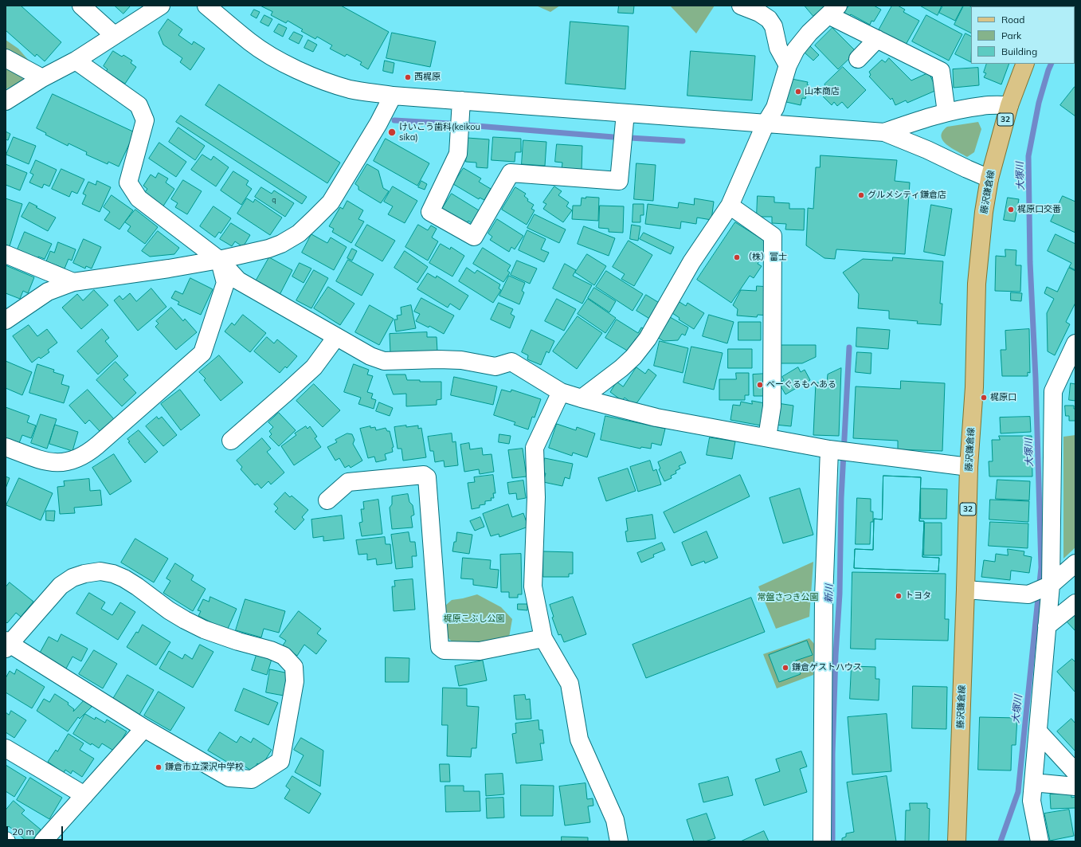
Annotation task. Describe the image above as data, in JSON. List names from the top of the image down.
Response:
{
  "streets": {
    "main road": ["32", "藤沢鎌倉線"]
  },
  "water": ["大塚川", "新川"],
  "parks": ["常盤さつき公園", "梶原こぶし公園"],
  "places": [
    "西梶原",
    "山本商店",
    "けいこう歯科(keikou sika)",
    "グルメシティ鎌倉店",
    "梶原口交番",
    "（株）富士",
    "べーぐるもへある",
    "梶原口",
    "トヨタ",
    "鎌倉ゲストハウス",
    "鎌倉市立深沢中学校"
  ],
  "house_numbers": ["q"],
  "legend": ["Road", "Park", "Building"],
  "scale_bar": "20 m"
}
